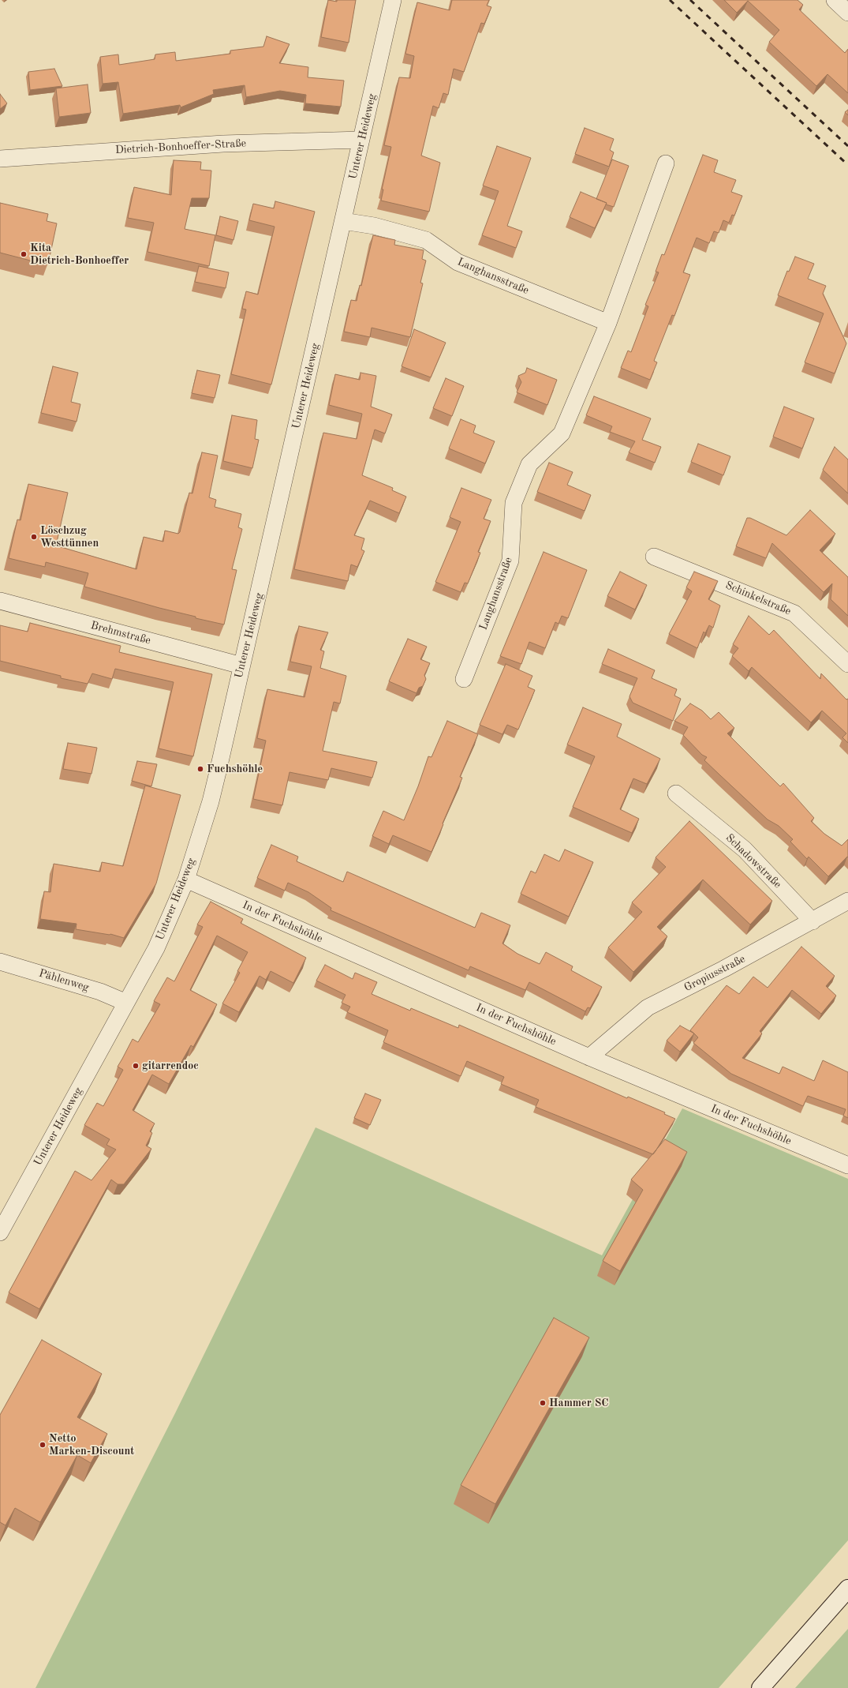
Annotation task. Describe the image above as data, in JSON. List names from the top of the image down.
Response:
{
  "streets": {
    "street": [
      "Unterer Heideweg",
      "Dietrich-Bonhoeffer-Straße",
      "Langhansstraße",
      "Schinkelstraße",
      "Brehmstraße",
      "Schadowstraße",
      "In der Fuchshöhle",
      "Gropiusstraße",
      "Pählenweg"
    ]
  },
  "crossings": [
    ["Unterer Heideweg", "Dietrich-Bonhoeffer-Straße"],
    ["Unterer Heideweg", "Langhansstraße"],
    ["Unterer Heideweg", "Brehmstraße"],
    ["Unterer Heideweg", "In der Fuchshöhle"],
    ["Unterer Heideweg", "Pählenweg"],
    ["Schadowstraße", "Gropiusstraße"],
    ["In der Fuchshöhle", "Gropiusstraße"]
  ],
  "places": [
    "Kita Dietrich-Bonhoeffer",
    "Löschzug Westtünnen",
    "Fuchshöhle",
    "gitarrendoc",
    "Hammer SC",
    "Netto Marken-Discount"
  ]
}
